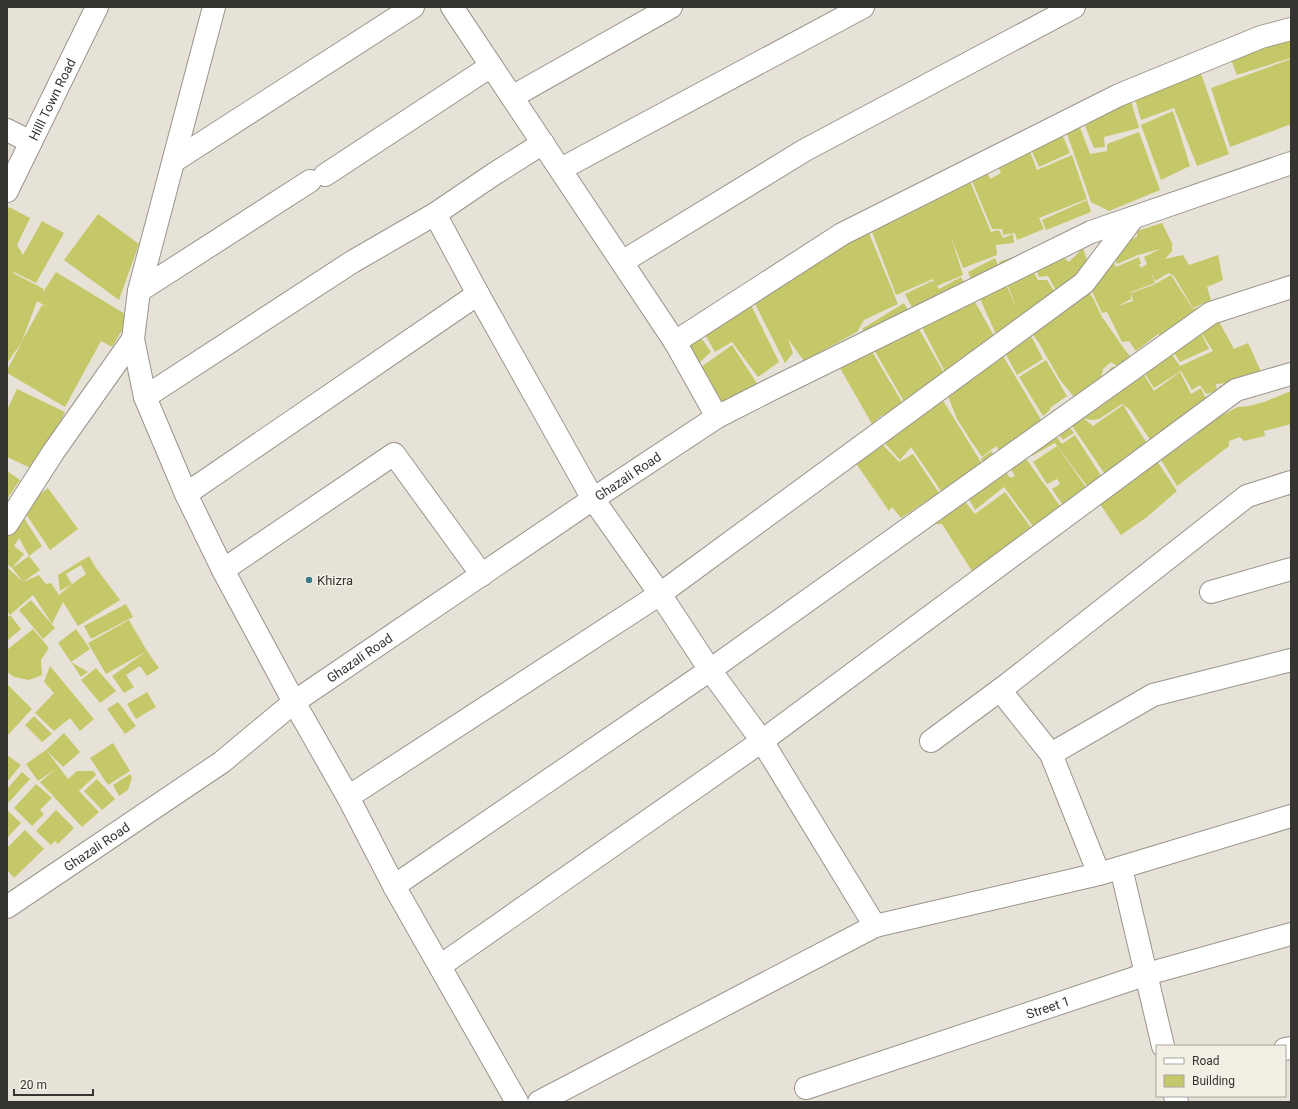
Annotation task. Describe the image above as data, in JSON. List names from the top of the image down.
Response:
{
  "streets": {
    "street": ["Hilll Town Road", "Ghazali Road", "Street 1"]
  },
  "places": ["Khizra"],
  "legend": ["Road", "Building"],
  "scale_bar": "20 m"
}
